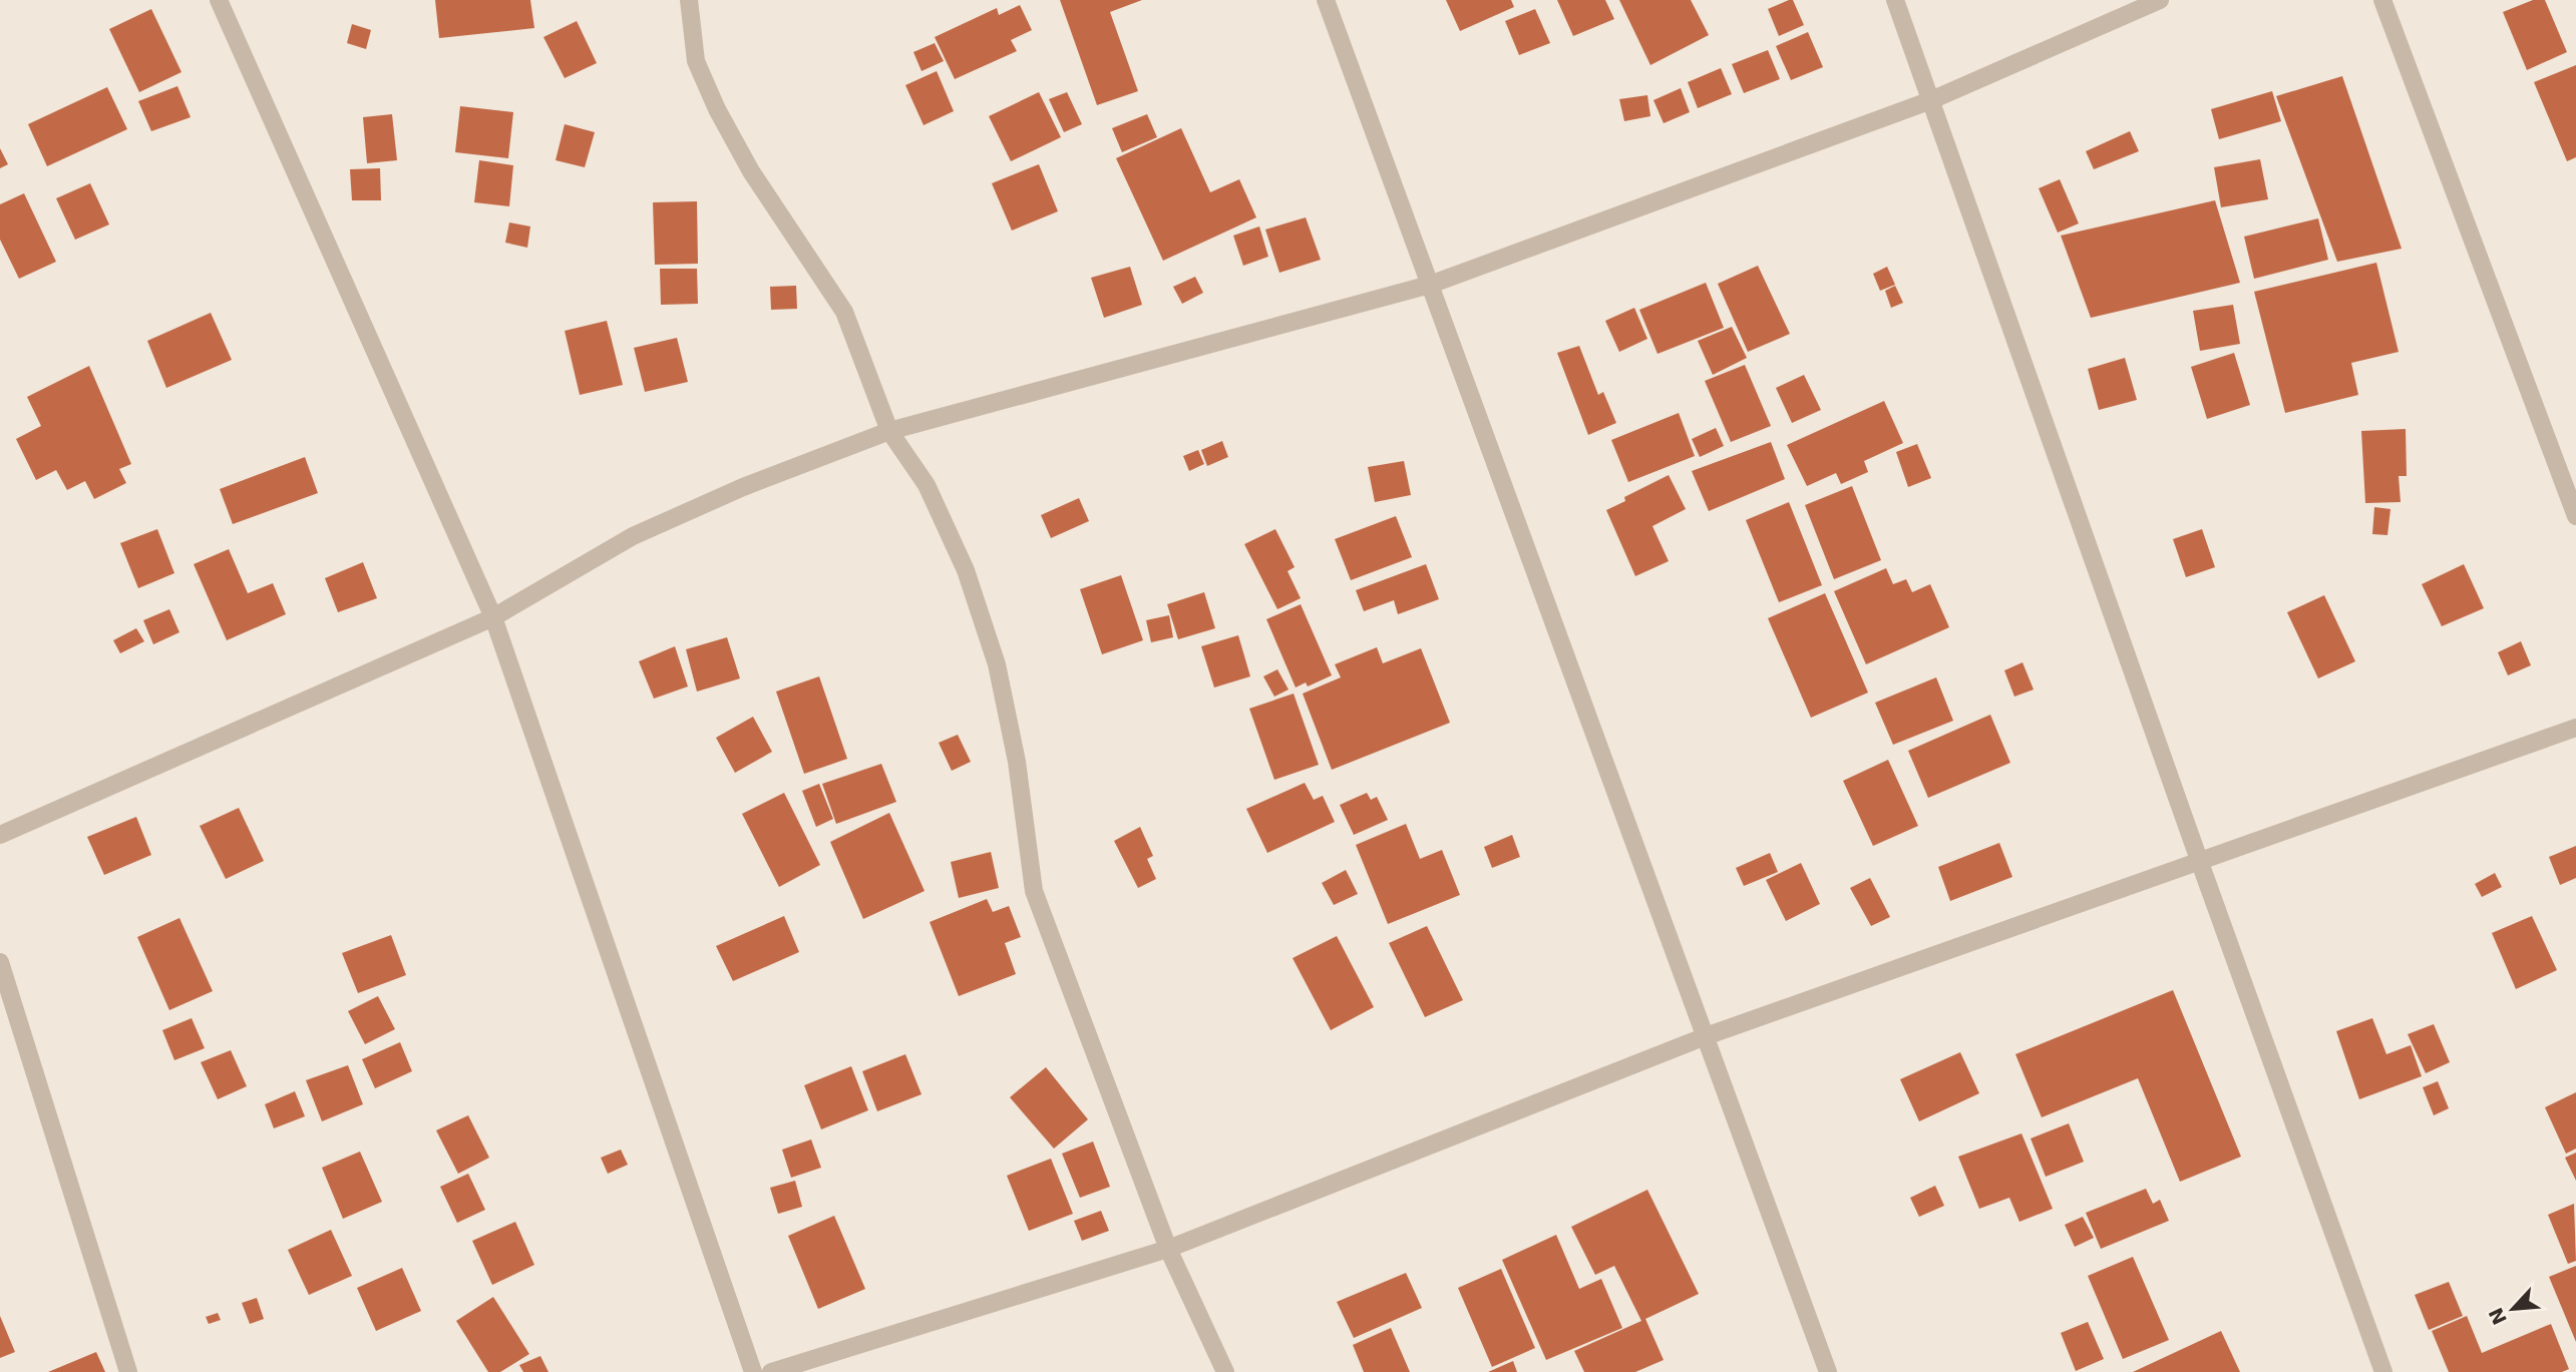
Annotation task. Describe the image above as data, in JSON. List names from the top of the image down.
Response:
{
  "north": "bottom left"
}
